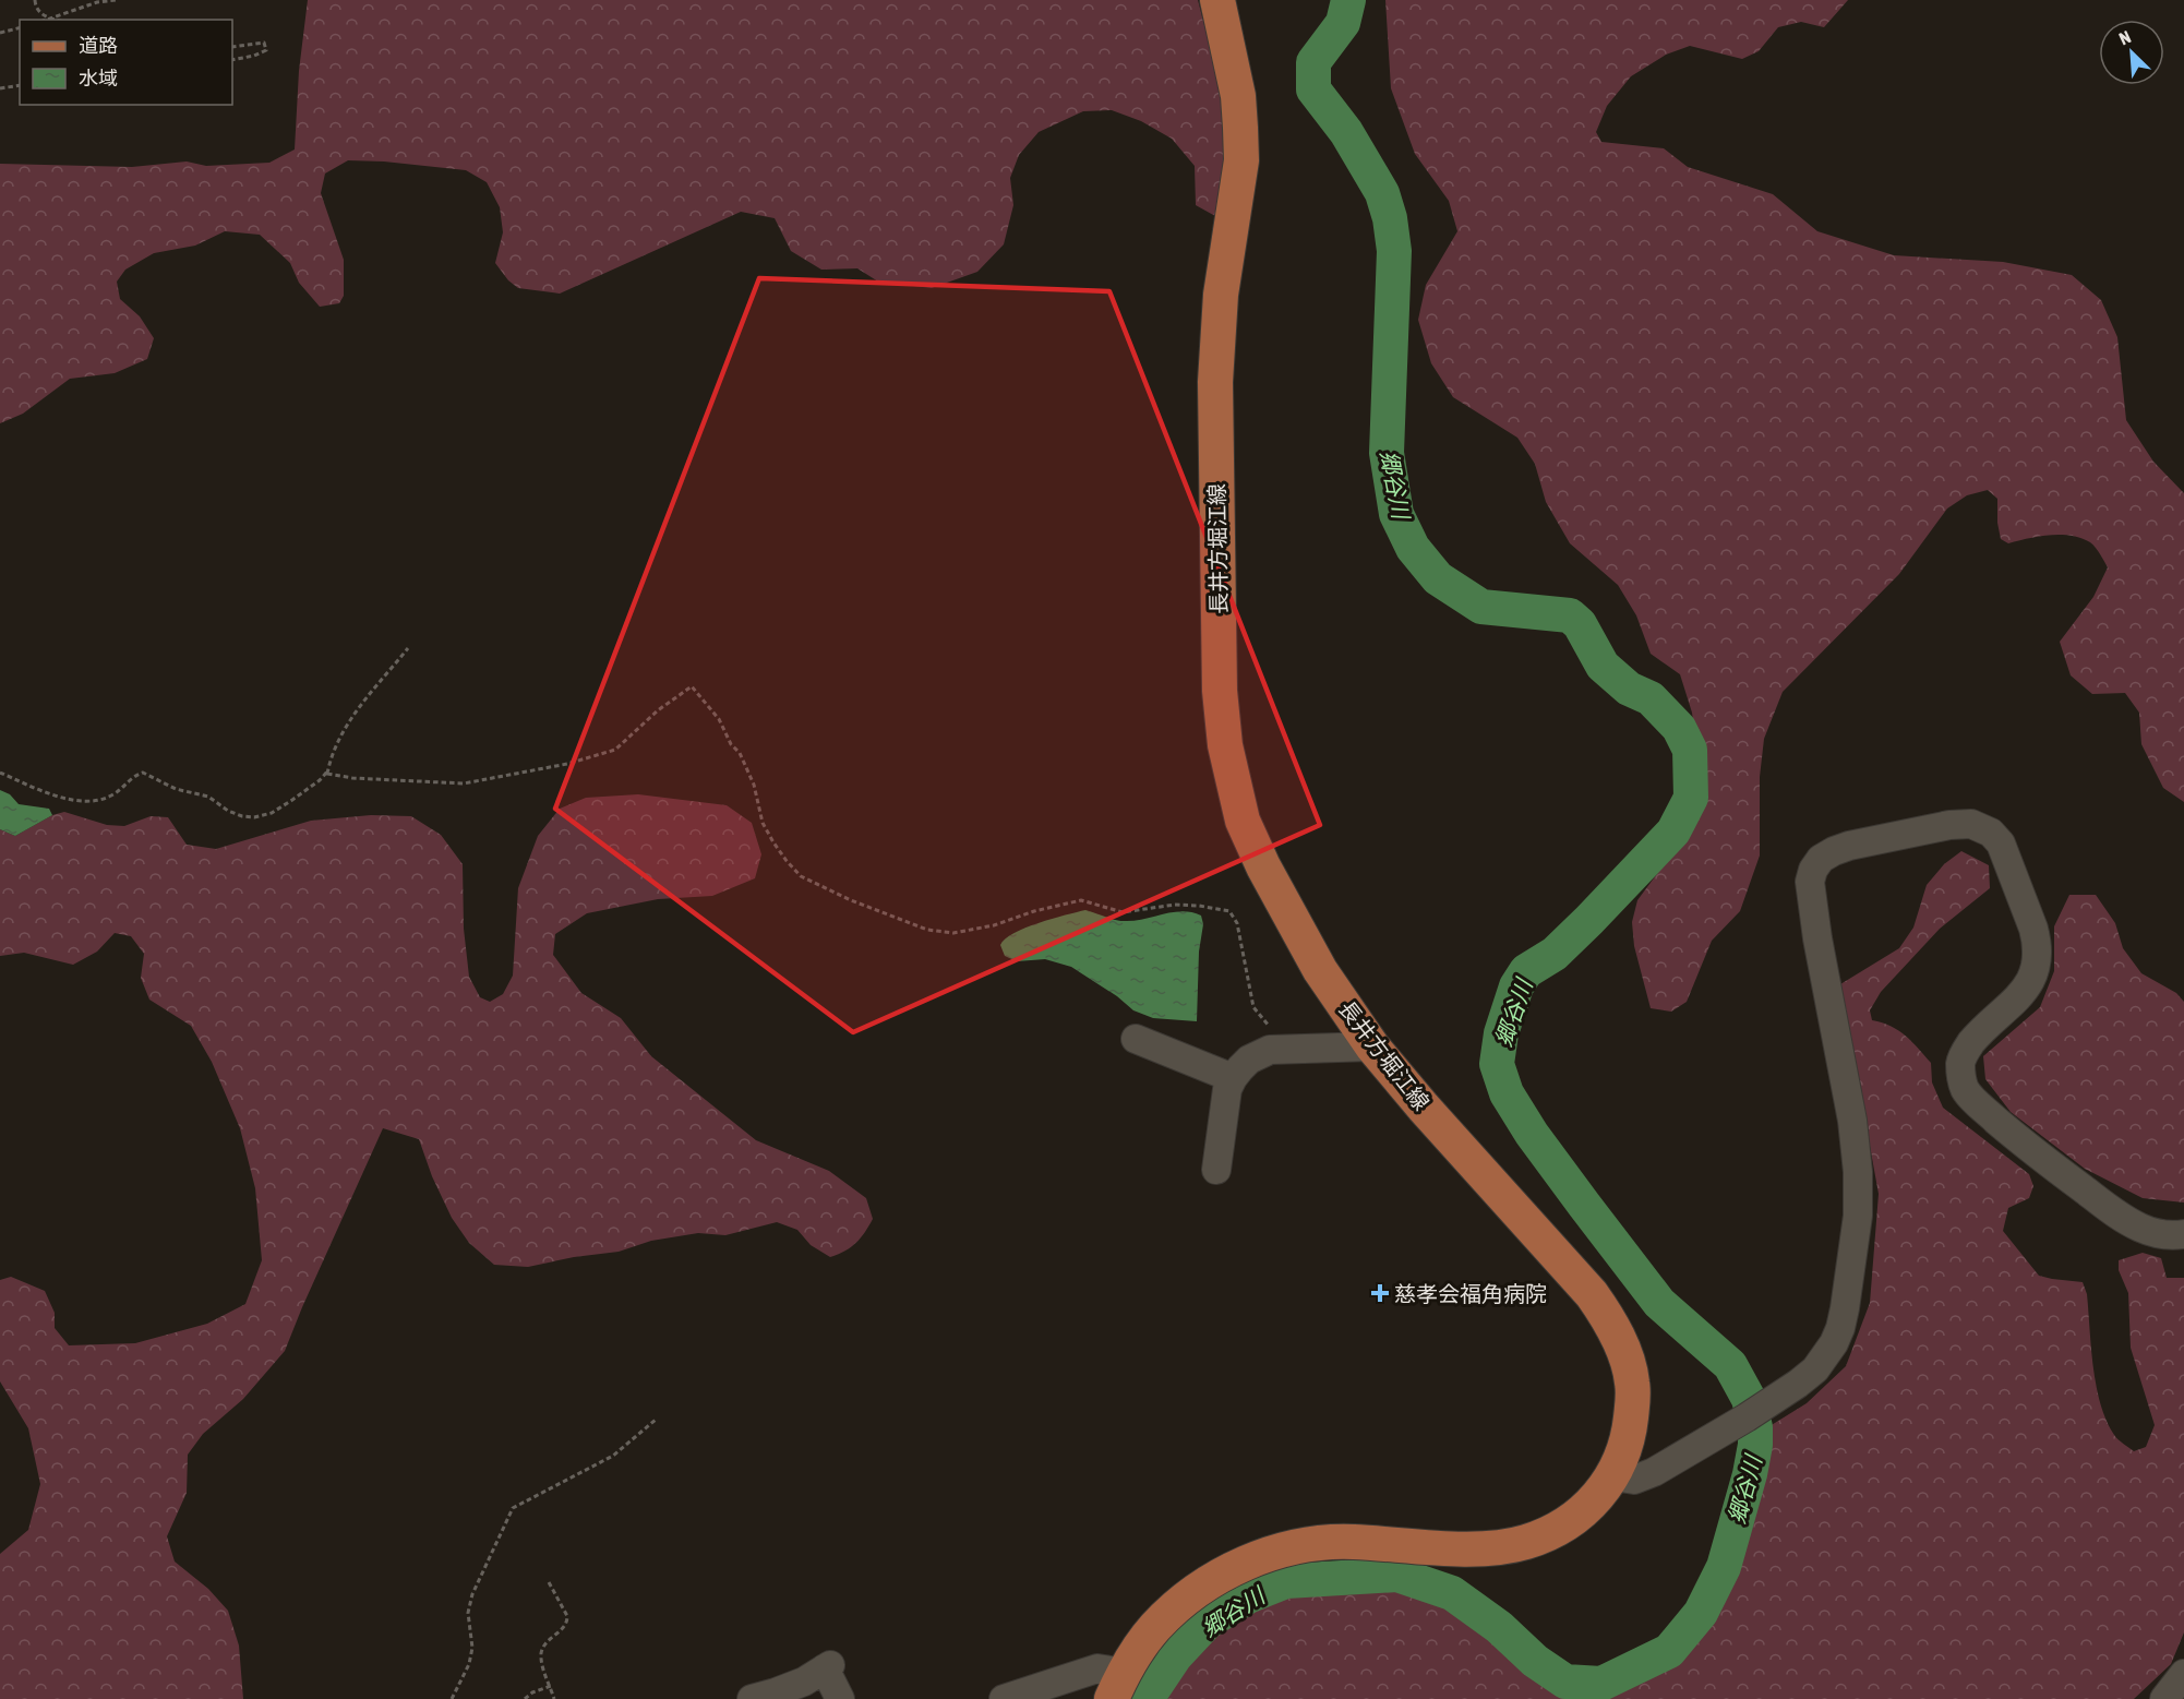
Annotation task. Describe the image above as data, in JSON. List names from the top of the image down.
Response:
{
  "streets": {
    "main road": ["長井方堀江線"]
  },
  "water": ["郷谷川"],
  "places": {
    "health": ["慈孝会福角病院"]
  },
  "legend": ["道路", "水域"],
  "north": "top left"
}
